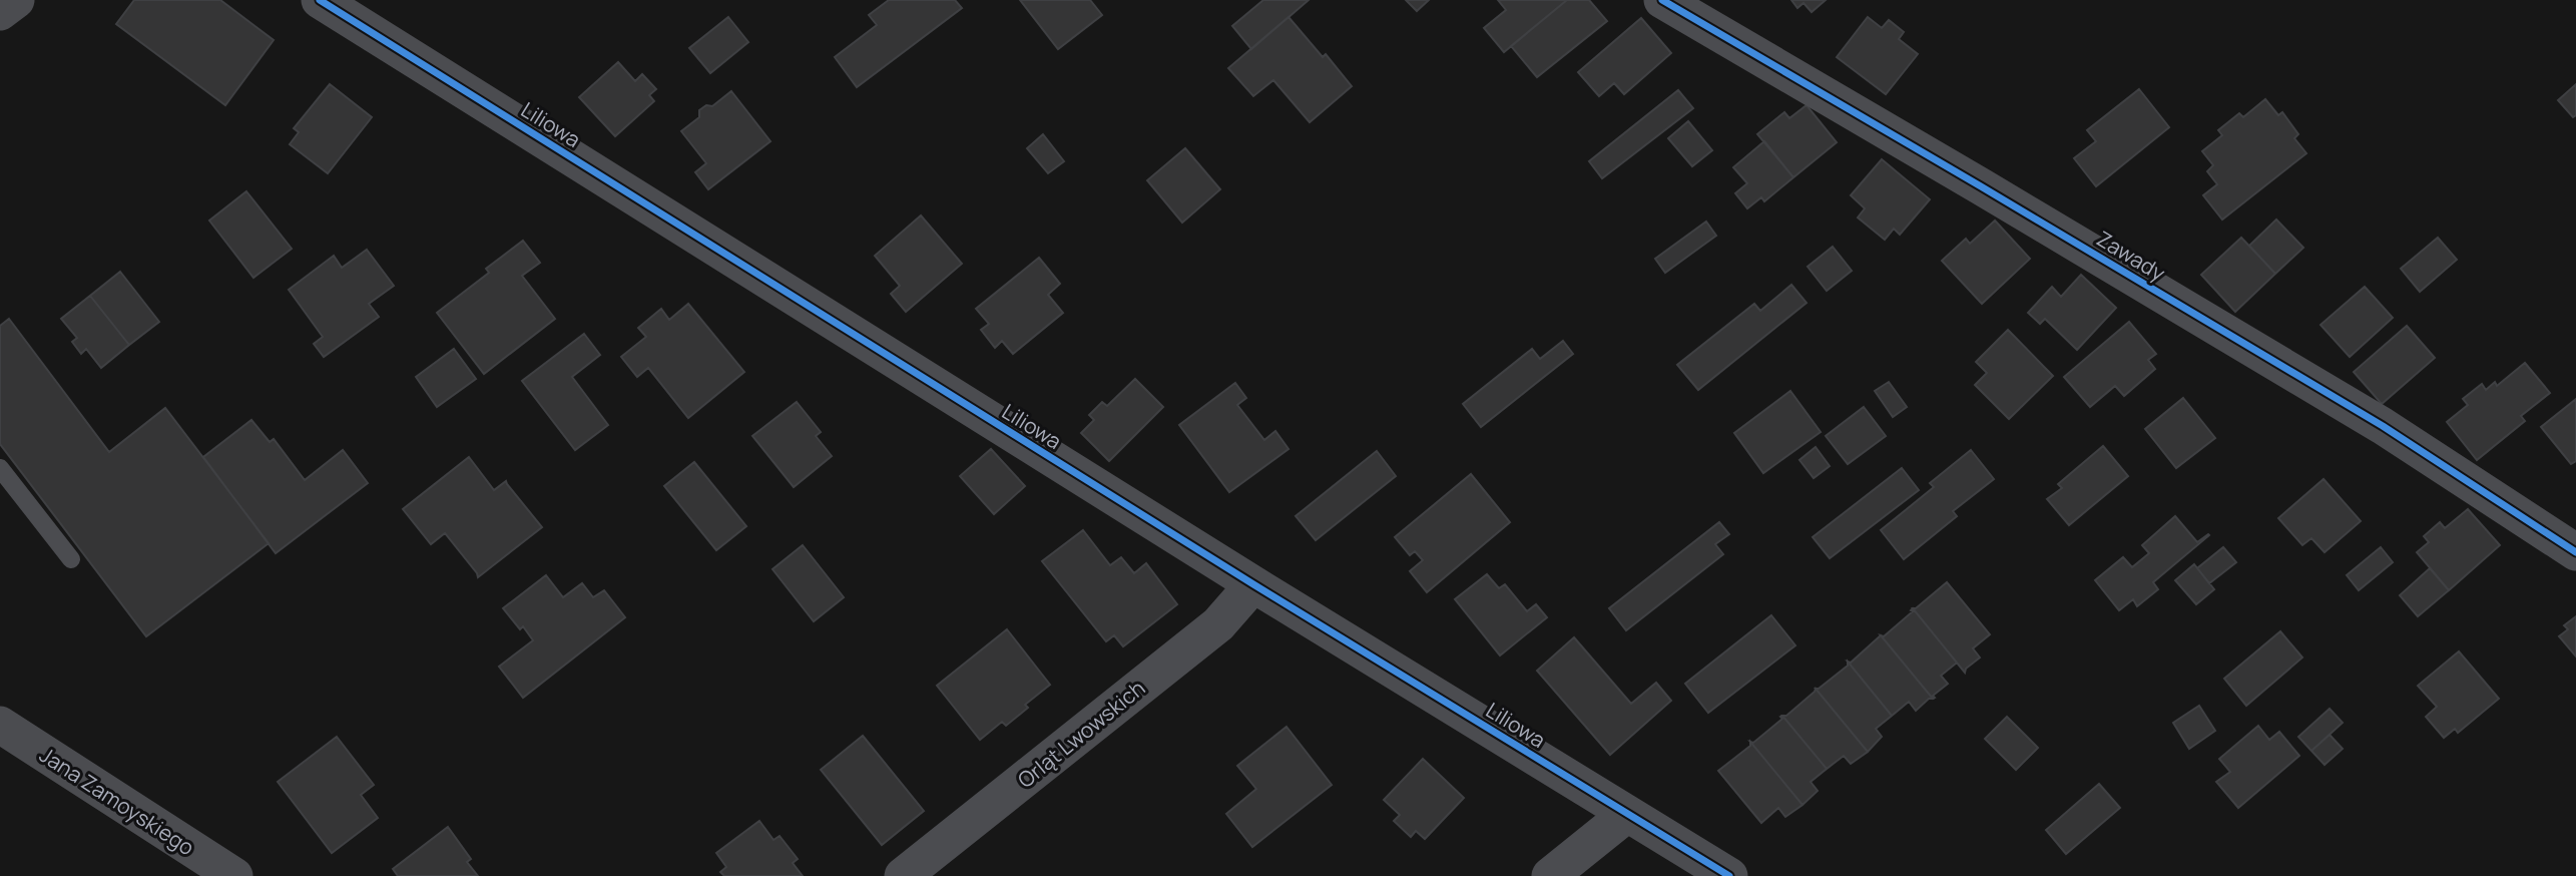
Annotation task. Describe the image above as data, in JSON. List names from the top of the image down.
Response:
{
  "streets": {
    "street": [
      "Liliowa",
      "Zawady",
      "Orląt Lwowskich",
      "Jana Zamoyskiego"
    ]
  },
  "crossings": [
    ["Liliowa", "Orląt Lwowskich"]
  ]
}
